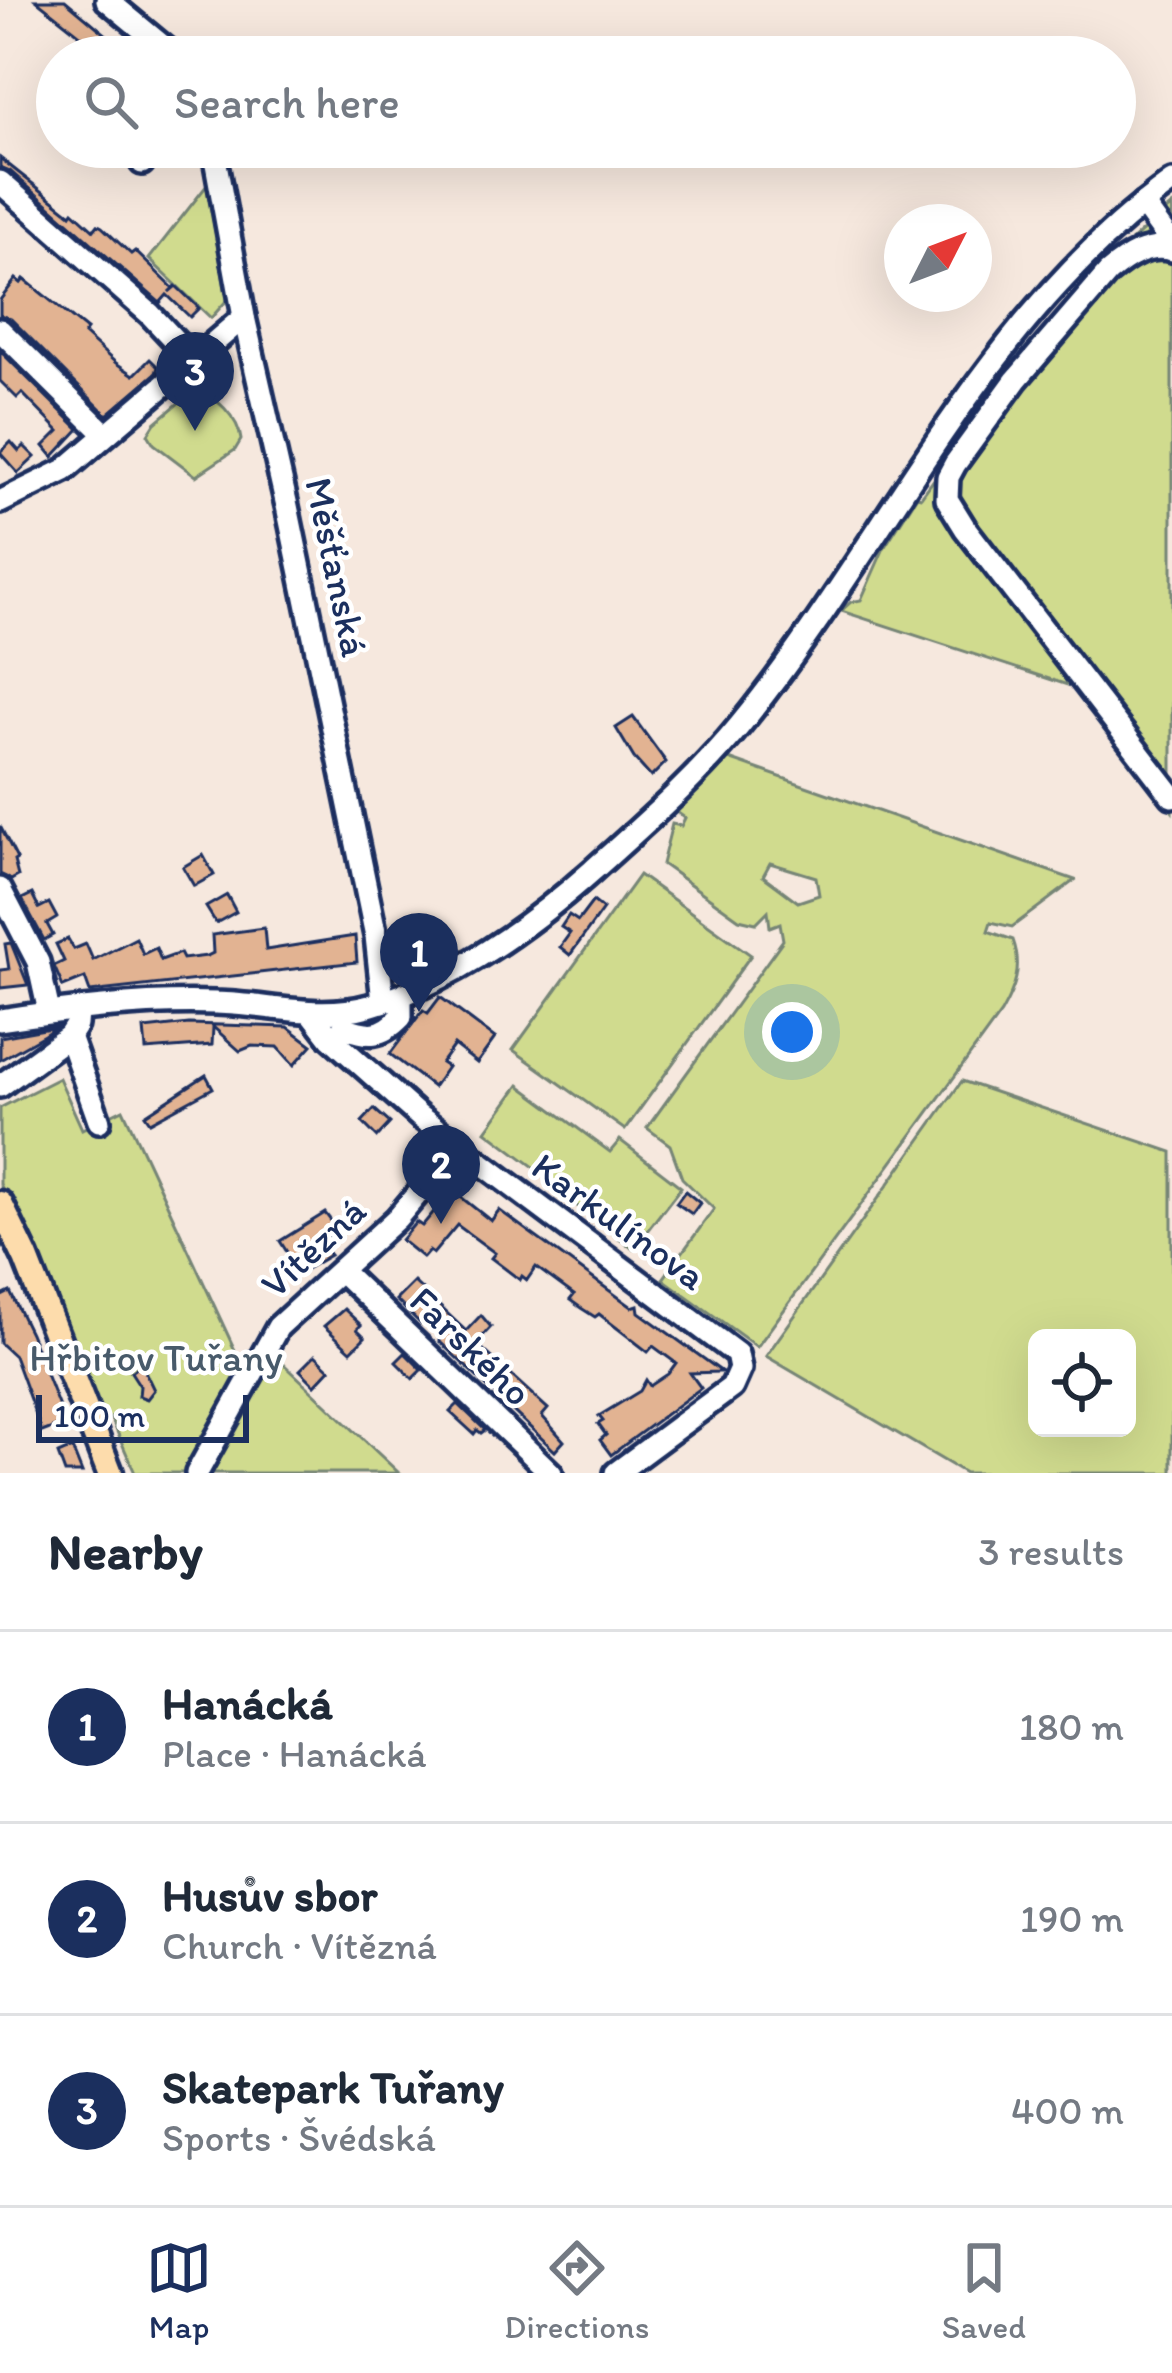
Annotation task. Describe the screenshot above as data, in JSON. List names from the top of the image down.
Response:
{
  "streets": {
    "street": [
      "Měšťanská",
      "Karkulínova",
      "Vítězná",
      "Farského"
    ]
  },
  "crossings": [
    ["Karkulínova", "Vítězná"],
    ["Vítězná", "Farského"]
  ],
  "parks": ["Hřbitov Tuřany"],
  "scale_bar": "100 m",
  "north": "top right",
  "page": {
    "search": "Search here",
    "pins": ["3", "1", "2"],
    "scale": "100 m",
    "heading": ["Nearby", "3 results"],
    "list": [
      {
        "mark": "1",
        "name": "Hanácká",
        "note": "Place · Hanácká",
        "value": "180 m"
      },
      {
        "mark": "2",
        "name": "Husův sbor",
        "note": "Church · Vítězná",
        "value": "190 m"
      },
      {
        "mark": "3",
        "name": "Skatepark Tuřany",
        "note": "Sports · Švédská",
        "value": "400 m"
      }
    ],
    "nav": ["Map", "Directions", "Saved"]
  }
}
